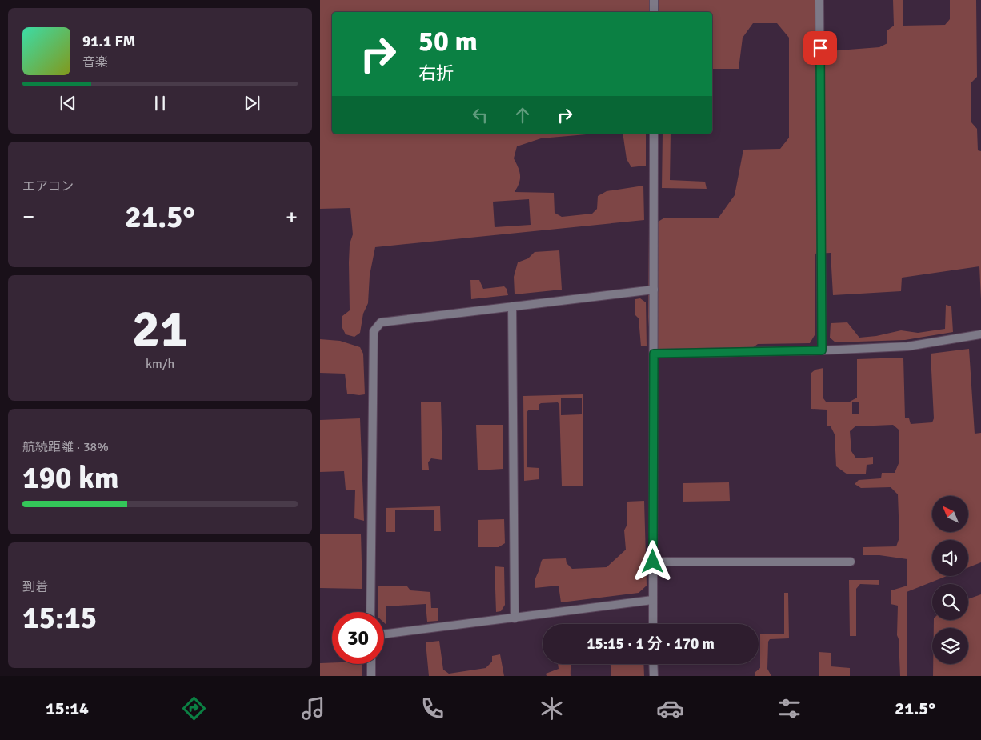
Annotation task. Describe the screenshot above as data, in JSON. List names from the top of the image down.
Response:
{
  "north": "top left",
  "page": {
    "turn": ["50 m", "右折"],
    "song": ["91.1 FM", "音楽"],
    "tile": [
      "エアコン",
      ["21", "km/h"],
      ["航続距離 · 38%", "190 km"],
      ["到着", "15:15"]
    ],
    "heat": ["−", "21.5°", "+"],
    "limit": "30",
    "trip": "15:15 · 1 分 · 170 m",
    "tabs": ["15:14", "21.5°"]
  }
}
